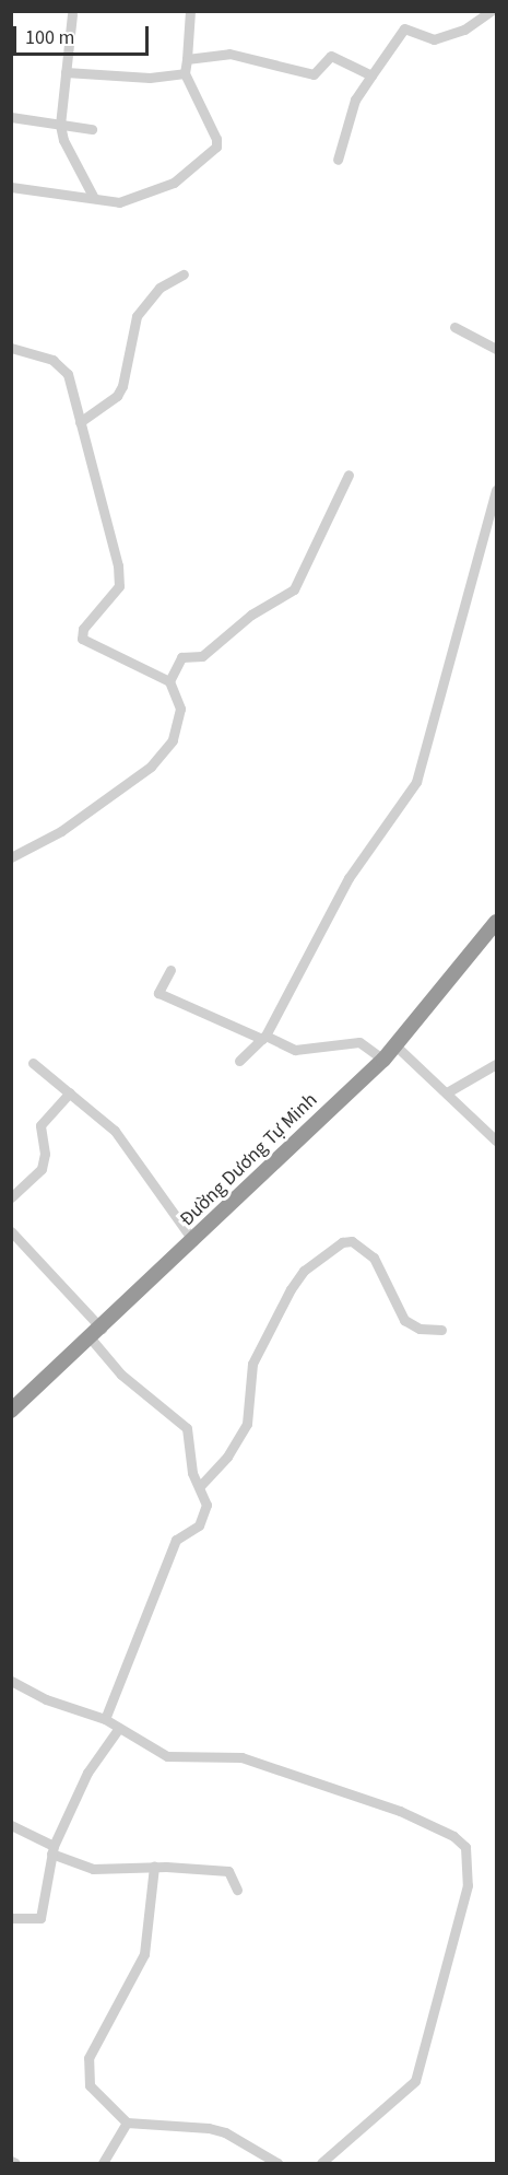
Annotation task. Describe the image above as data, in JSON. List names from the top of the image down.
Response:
{
  "streets": {
    "highway": ["Đường Dương Tự Minh"]
  },
  "scale_bar": "100 m"
}
